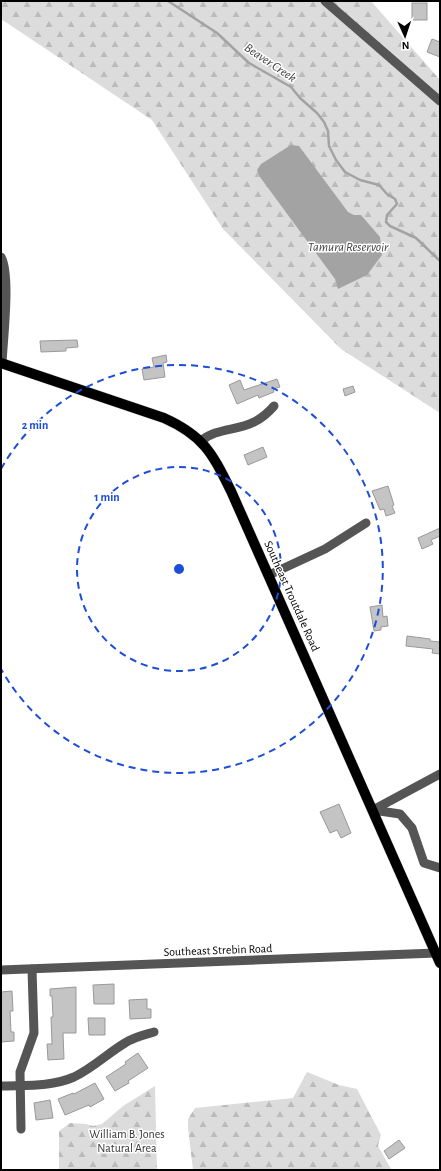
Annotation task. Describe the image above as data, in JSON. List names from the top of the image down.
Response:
{
  "streets": {
    "main road": ["Southeast Troutdale Road"],
    "street": ["Southeast Strebin Road"]
  },
  "crossings": [
    ["Southeast Troutdale Road", "Southeast Strebin Road"]
  ],
  "water": ["Beaver Creek", "Tamura Reservoir"],
  "parks": ["William B. Jones Natural Area"],
  "north": "bottom",
  "rings": ["2 min", "1 min"]
}
